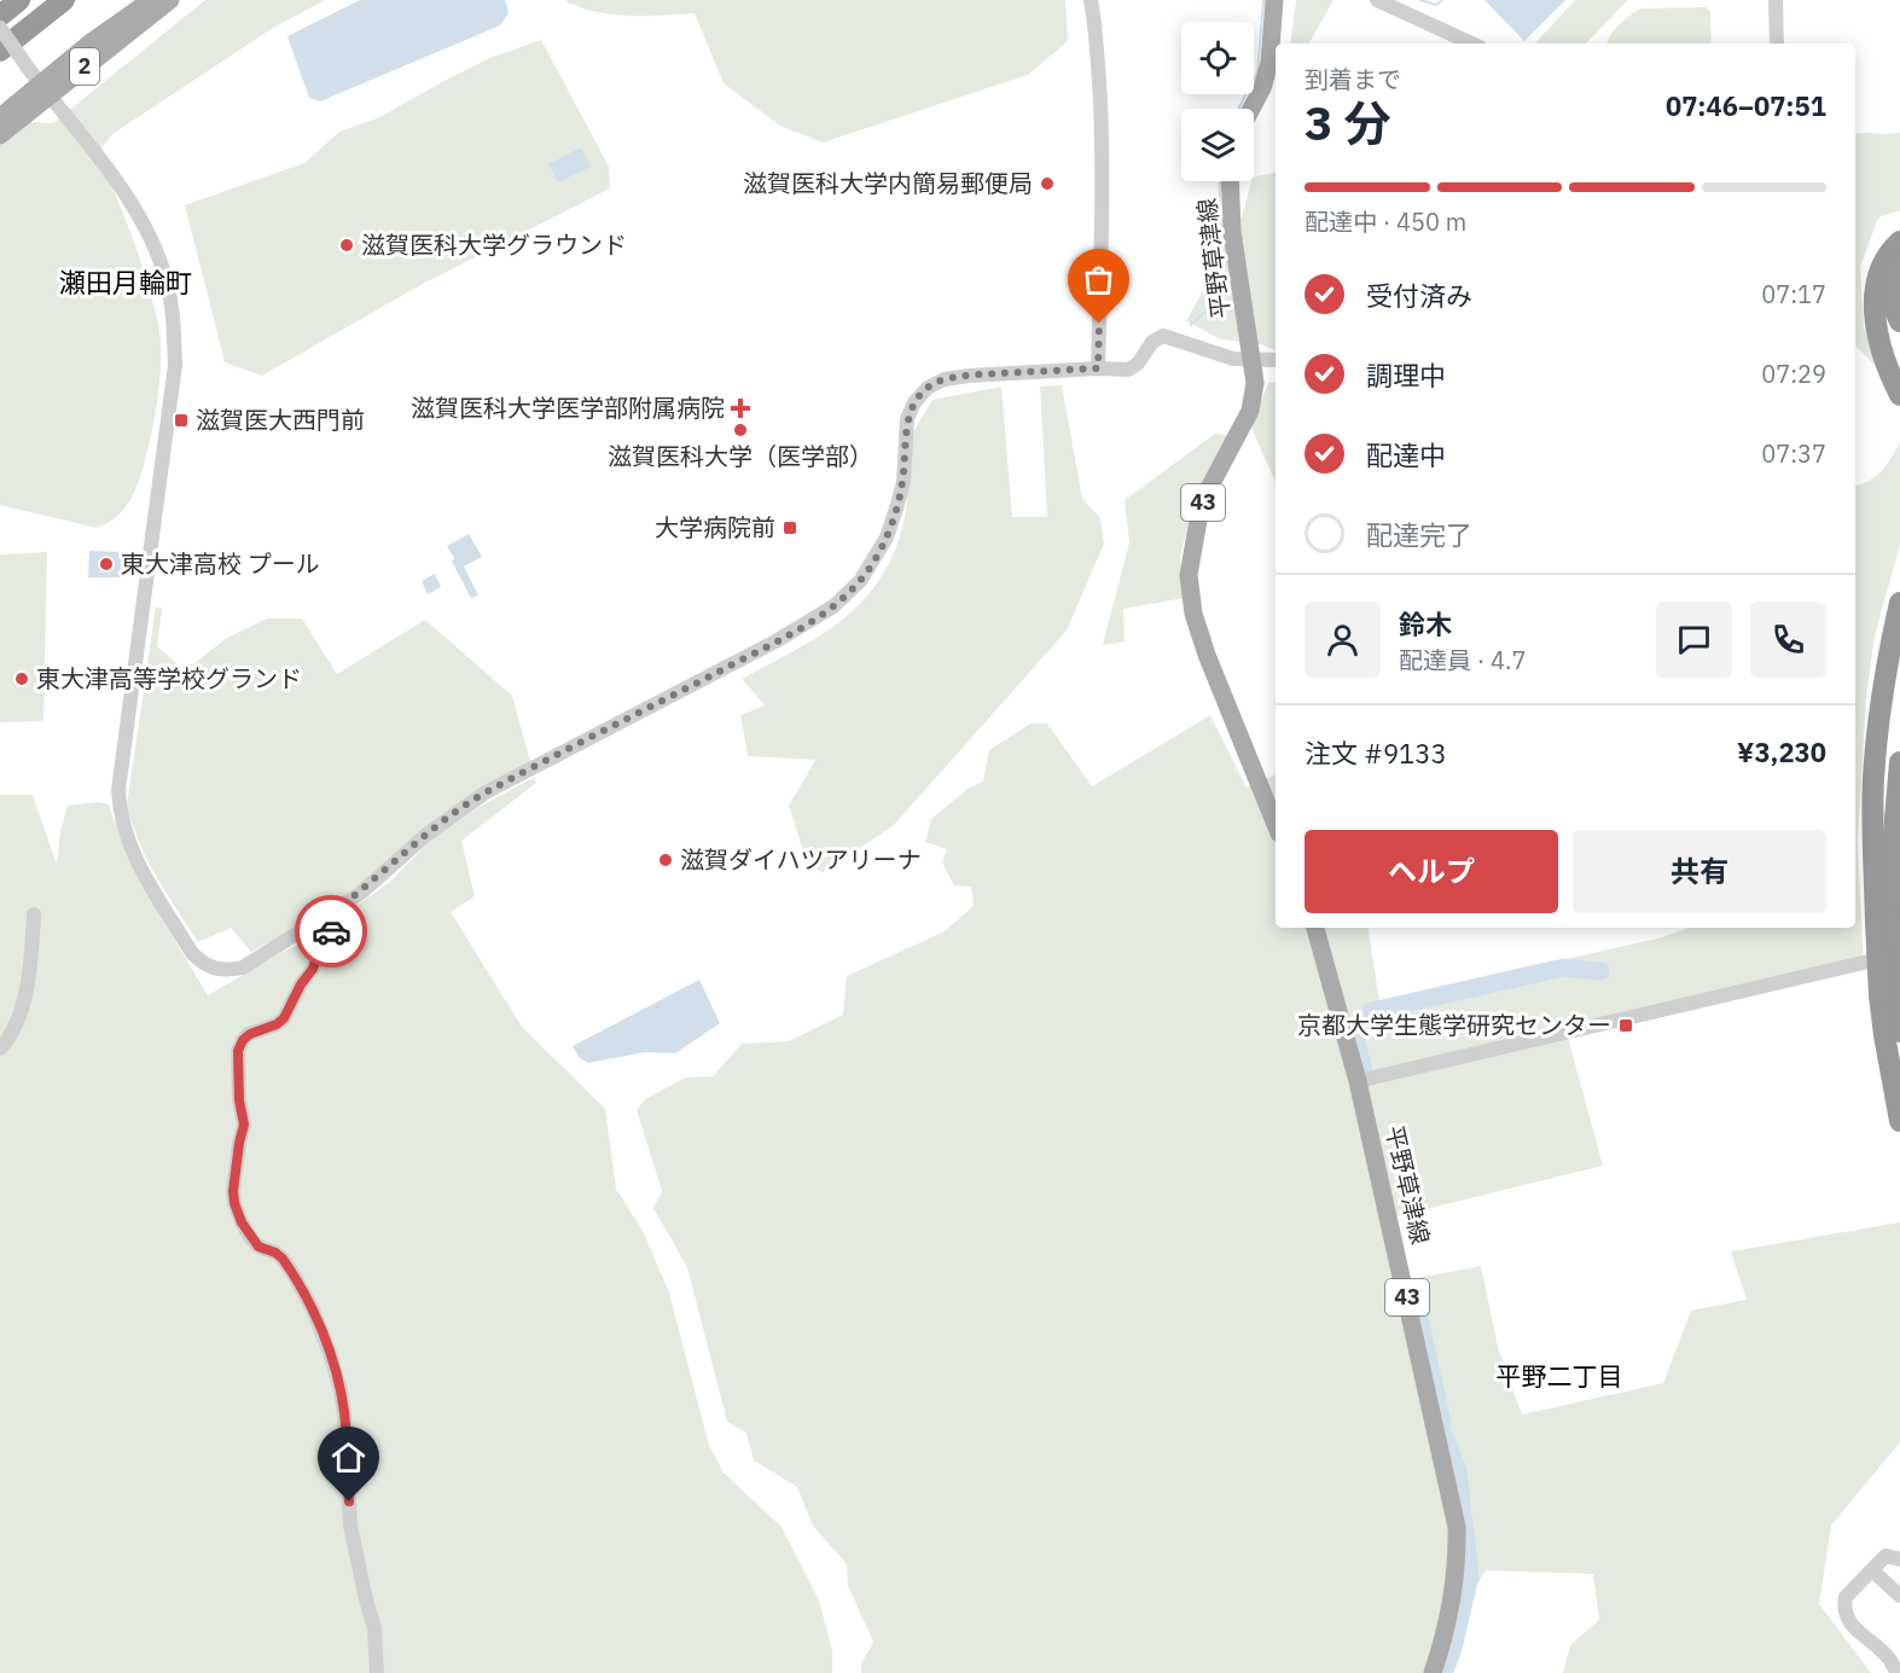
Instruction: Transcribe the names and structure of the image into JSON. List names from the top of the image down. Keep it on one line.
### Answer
{"streets":{"main road":["2","平野草津線","43"]},"districts":["瀬田月輪町","平野二丁目"],"places":{"other":["滋賀医科大学内簡易郵便局","滋賀医科大学グラウンド","滋賀医科大学（医学部）","東大津高校 プール","東大津高等学校グランド","滋賀ダイハツアリーナ"],"health":["滋賀医科大学医学部附属病院"],"transit":["滋賀医大西門前","大学病院前","京都大学生態学研究センター"]},"page":{"heading":["3 分","到着まで","07:46–07:51"],"panel":["鈴木","配達員 · 4.7","注文 #9133","¥3,230"],"bar":"配達中 · 450 m","list":[["受付済み","07:17"],["調理中","07:29"],["配達中","07:37"],"配達完了"],"buttons":["ヘルプ","共有"]}}
